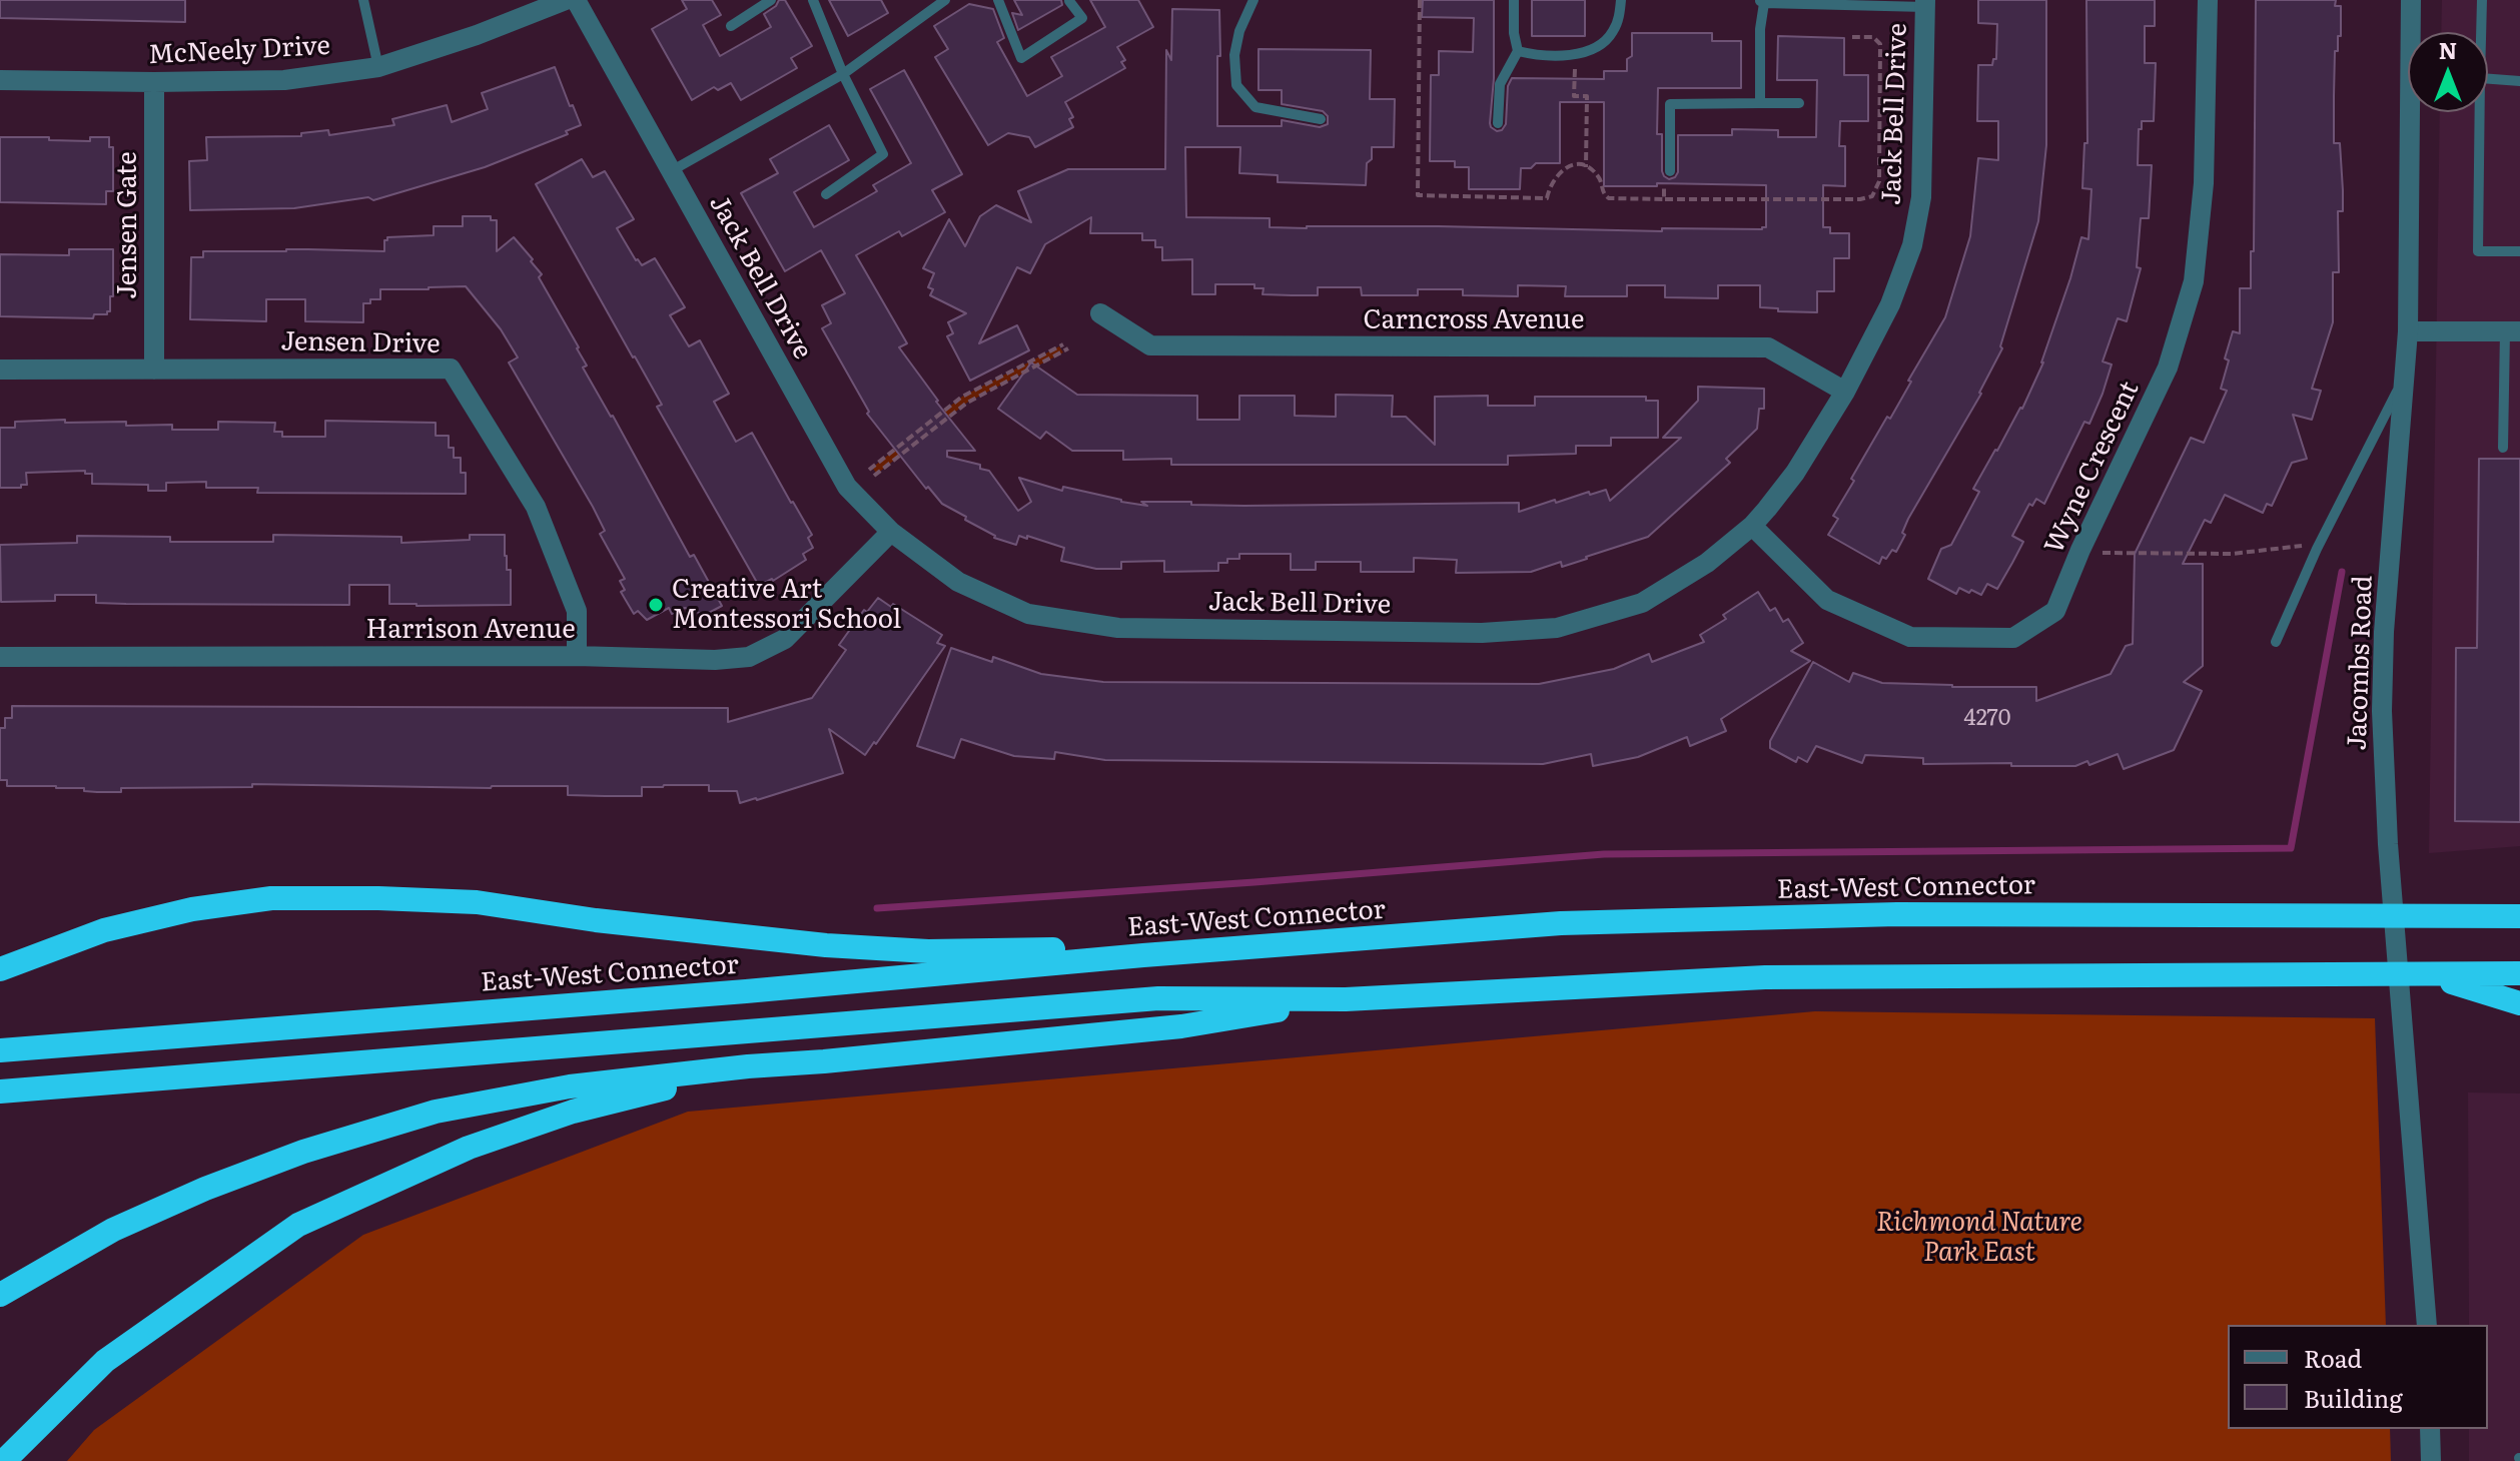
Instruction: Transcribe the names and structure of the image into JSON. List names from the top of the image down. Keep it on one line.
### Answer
{"streets":{"highway":["East-West Connector"],"street":["McNeely Drive","Jack Bell Drive","Jensen Gate","Carncross Avenue","Jensen Drive","Wyne Crescent","Harrison Avenue","Jacombs Road"]},"crossings":[["McNeely Drive","Jensen Gate"],["Jack Bell Drive","Carncross Avenue"],["Jack Bell Drive","Wyne Crescent"],["Jack Bell Drive","Harrison Avenue"],["Jensen Gate","Jensen Drive"],["Jensen Drive","Harrison Avenue"]],"parks":["Richmond Nature Park East"],"places":["Creative Art Montessori School"],"house_numbers":["4270"],"legend":["Road","Building"],"north":"top"}
